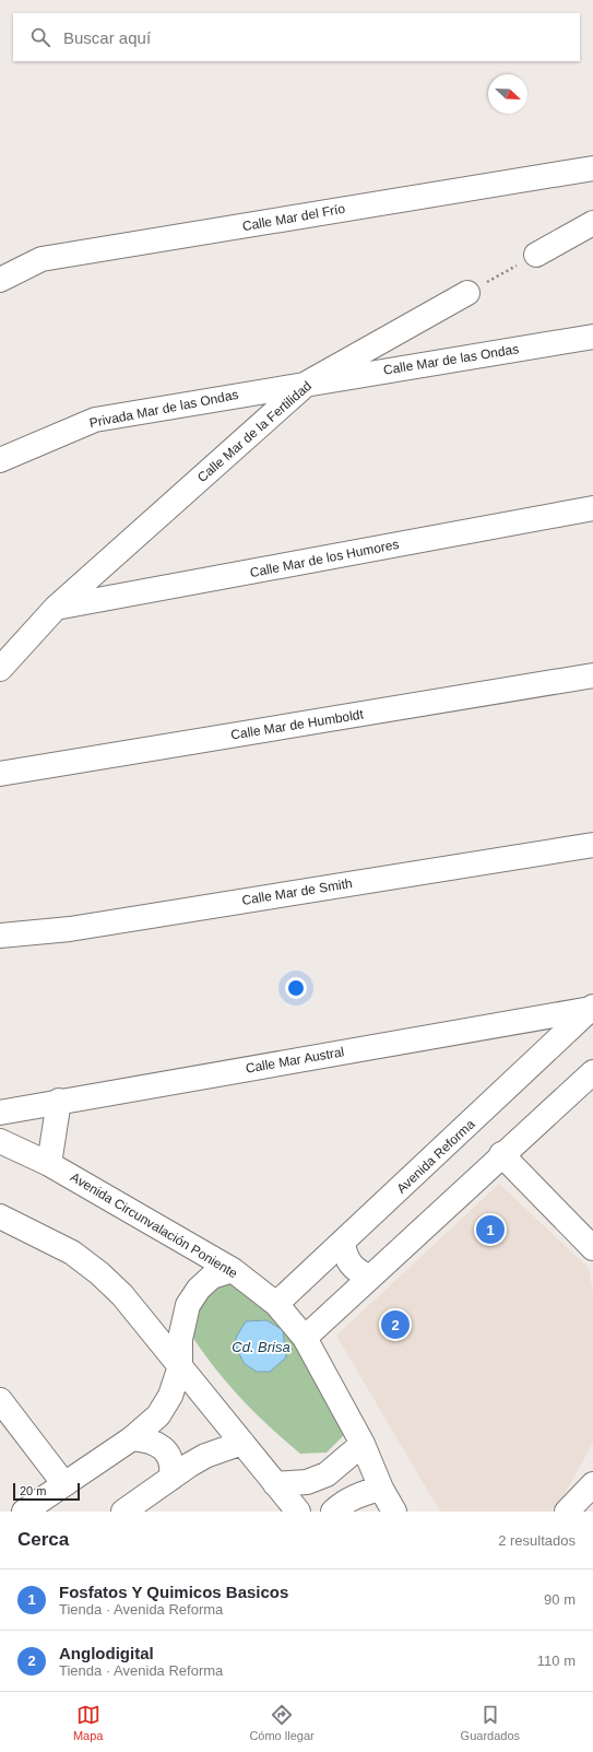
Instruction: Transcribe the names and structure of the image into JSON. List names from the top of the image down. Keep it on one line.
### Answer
{"streets":{"street":["Calle Mar del Frío","Calle Mar de las Ondas","Privada Mar de las Ondas","Calle Mar de la Fertilidad","Calle Mar de los Humores","Calle Mar de Humboldt","Calle Mar de Smith","Calle Mar Austral","Avenida Reforma","Avenida Circunvalación Poniente"]},"crossings":[["Calle Mar de las Ondas","Privada Mar de las Ondas"],["Calle Mar de las Ondas","Calle Mar de la Fertilidad"],["Privada Mar de las Ondas","Calle Mar de la Fertilidad"],["Calle Mar de la Fertilidad","Calle Mar de los Humores"],["Calle Mar Austral","Avenida Reforma"],["Avenida Reforma","Avenida Circunvalación Poniente"]],"water":["Cd. Brisa"],"scale_bar":"20 m","north":"bottom right","page":{"search":"Buscar aquí","pins":["1","2"],"scale":"20 m","heading":["Cerca","2 resultados"],"list":[{"mark":"1","name":"Fosfatos Y Quimicos Basicos","note":"Tienda · Avenida Reforma","value":"90 m"},{"mark":"2","name":"Anglodigital","note":"Tienda · Avenida Reforma","value":"110 m"}],"nav":["Mapa","Cómo llegar","Guardados"]}}
